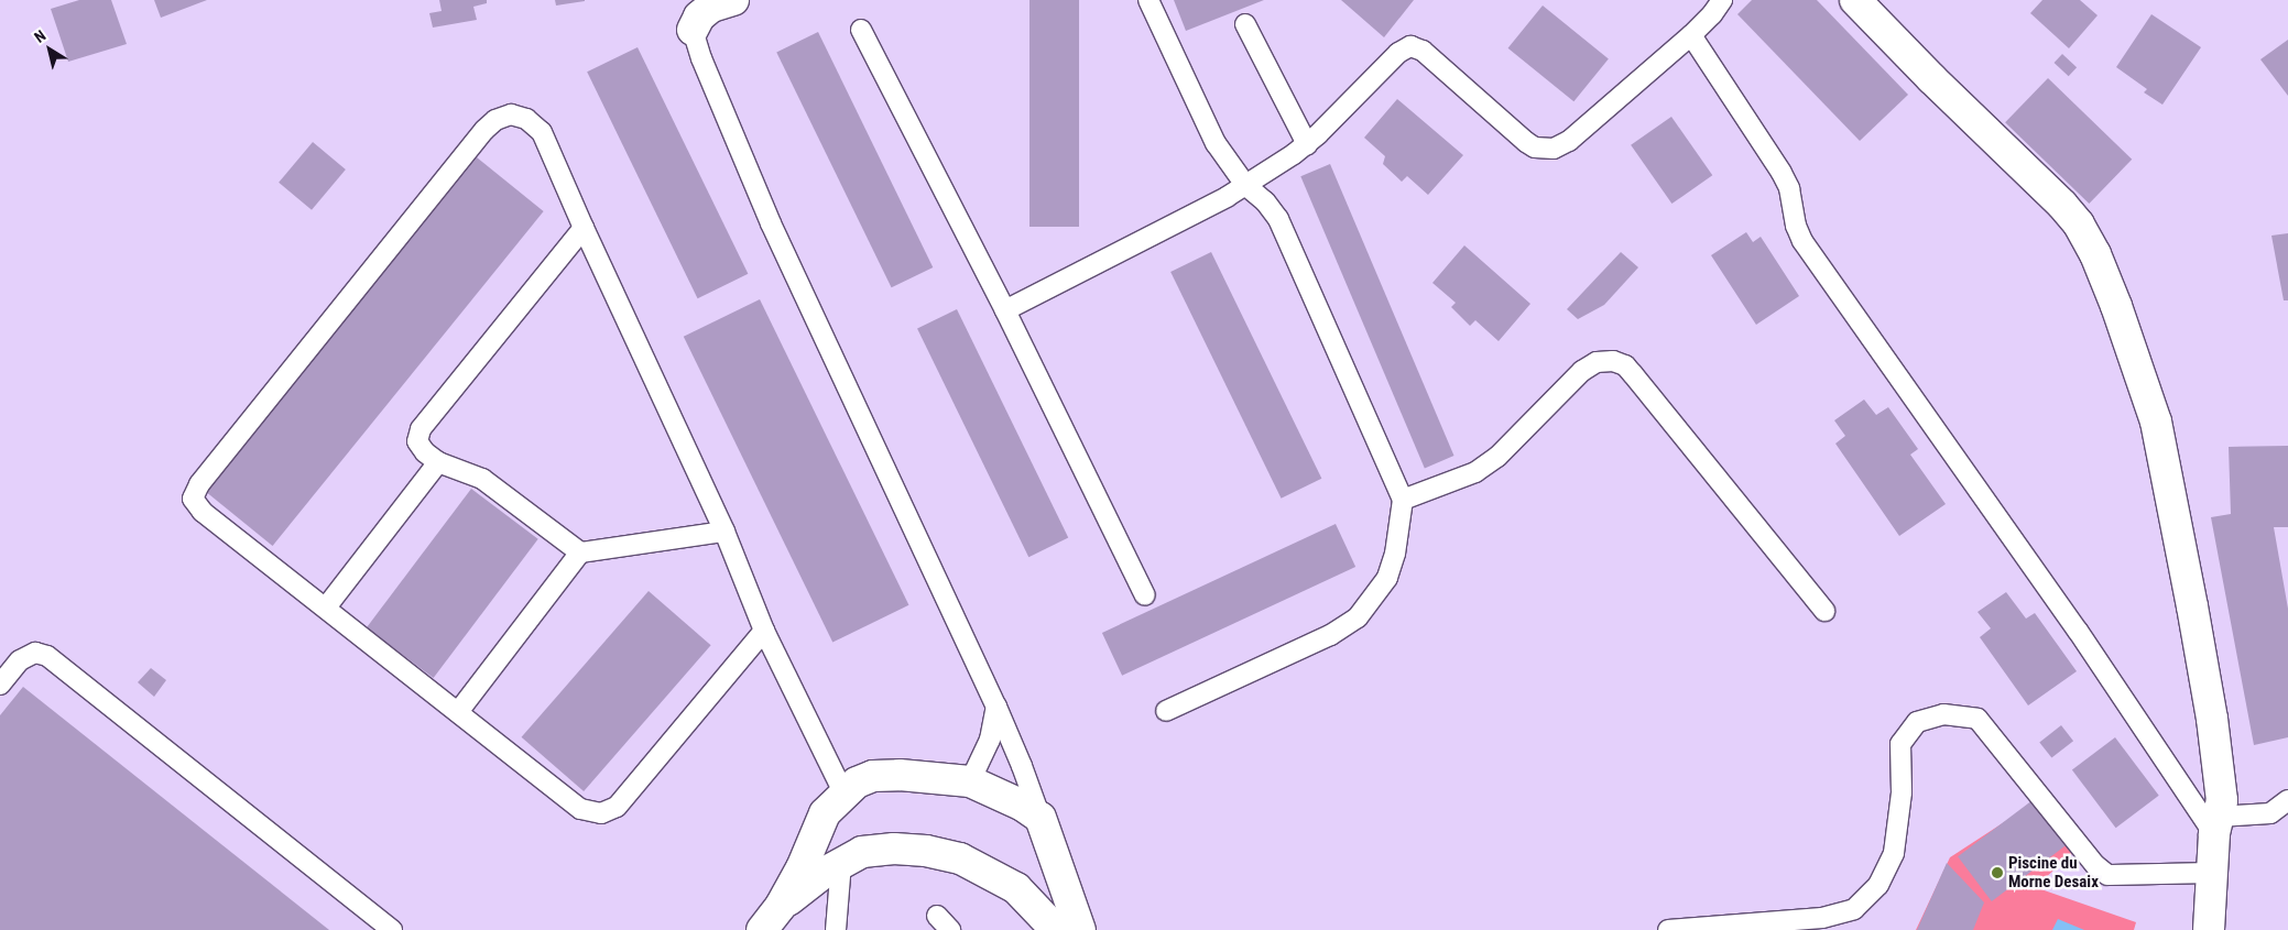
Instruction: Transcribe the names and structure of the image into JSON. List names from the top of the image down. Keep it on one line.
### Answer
{"places":["Piscine du Morne Desaix"],"north":"top left"}
